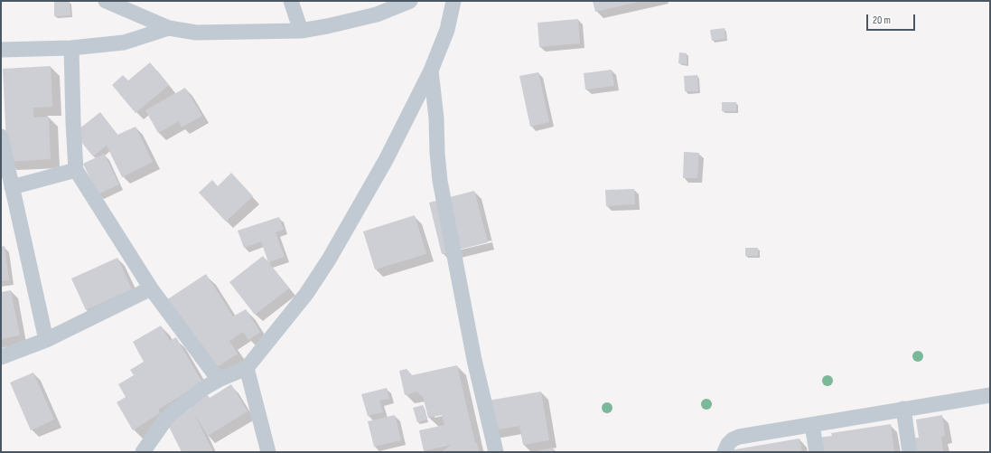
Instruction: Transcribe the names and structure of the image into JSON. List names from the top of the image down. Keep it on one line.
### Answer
{"scale_bar":"20 m"}
